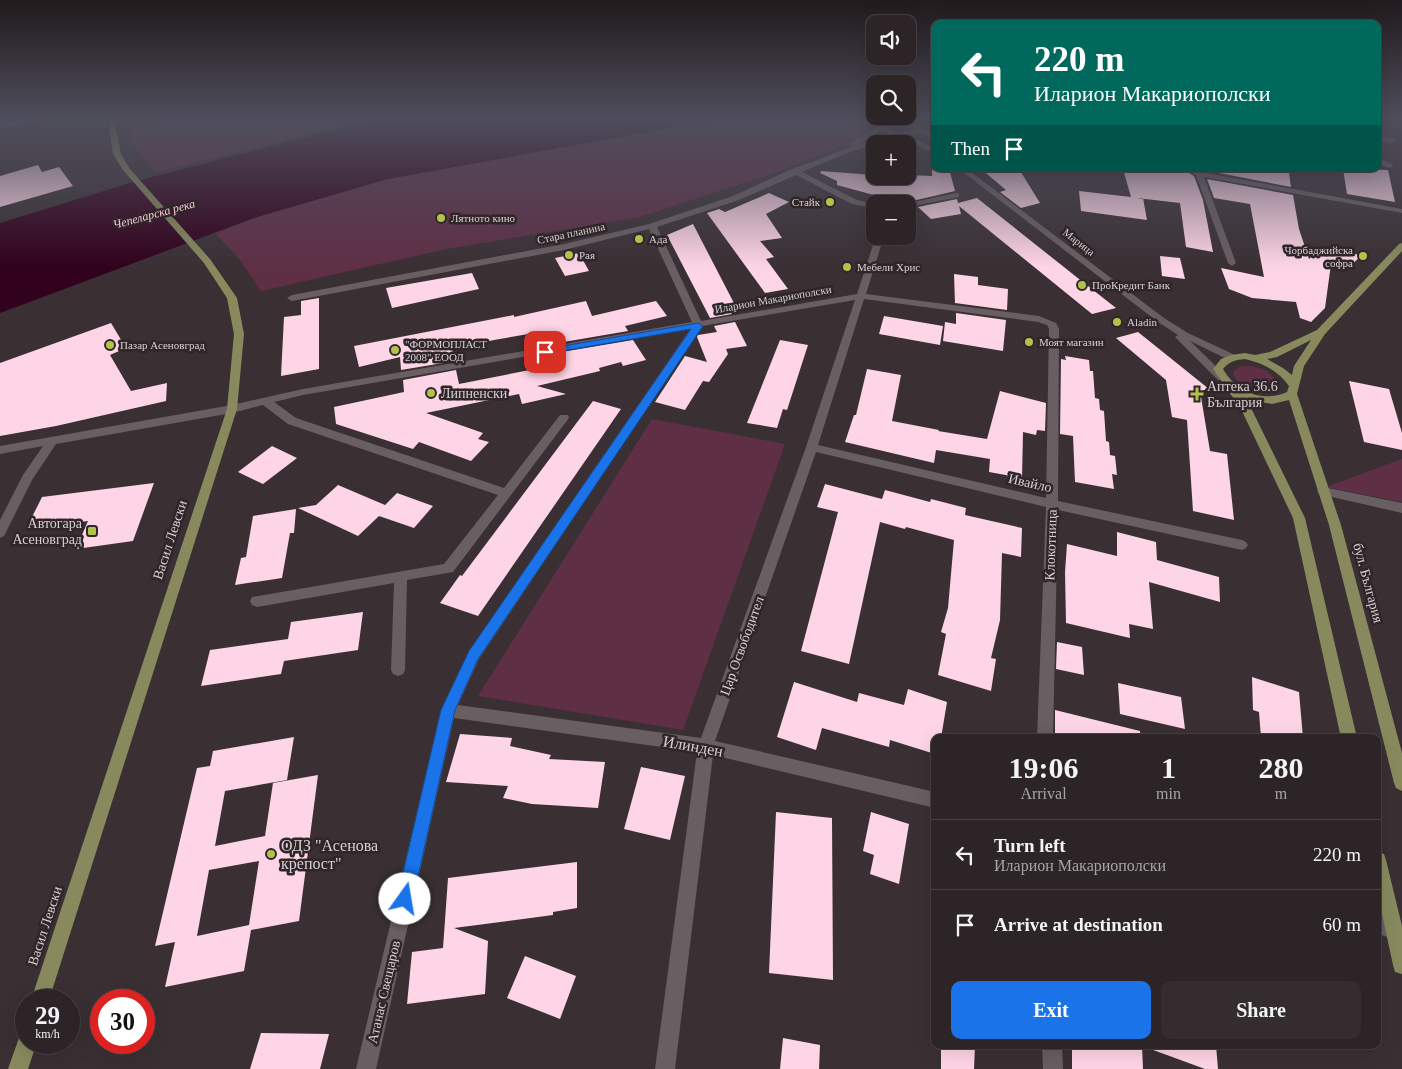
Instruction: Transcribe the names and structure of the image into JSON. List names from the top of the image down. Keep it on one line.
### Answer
{"streets":{"main road":["Васил Левски","бул. България"],"street":["Стара планина","Марица","Иларион Макариополски","Ивайло","Клокотница","Цар Освободител","Илинден","Атанас Свещаров"]},"crossings":[["Иларион Макариополски","Васил Левски"],["Иларион Макариополски","Клокотница"],["Иларион Макариополски","Цар Освободител"],["Иларион Макариополски","Атанас Свещаров"],["Ивайло","Клокотница"],["Ивайло","Цар Освободител"],["Цар Освободител","Илинден"],["Илинден","Атанас Свещаров"]],"water":["Чепеларска река"],"places":{"other":["Стайк","Лятното кино","Ада","Рая","Чорбаджийска софра","Мебели Хрис","ПроКредит Банк","Aladin","Моят магазин","Пазар Асеновград","\"ФОРМОПЛАСТ 2008\" ЕООД","Липненски","ОДЗ \"Асенова крепост\""],"health":["Аптека 36.6 България"],"transit":["Автогара Асеновград"]},"page":{"map_buttons":["+","−"],"turn":["220 m","Иларион Макариополски"],"then":"Then","eta":["19:06","Arrival","1","min","280","m"],"list":[{"name":"Turn left","note":"Иларион Макариополски","value":"220 m"},{"name":"Arrive at destination","value":"60 m"}],"buttons":["Exit","Share"],"speed":"29 km/h","limit":"30"}}
